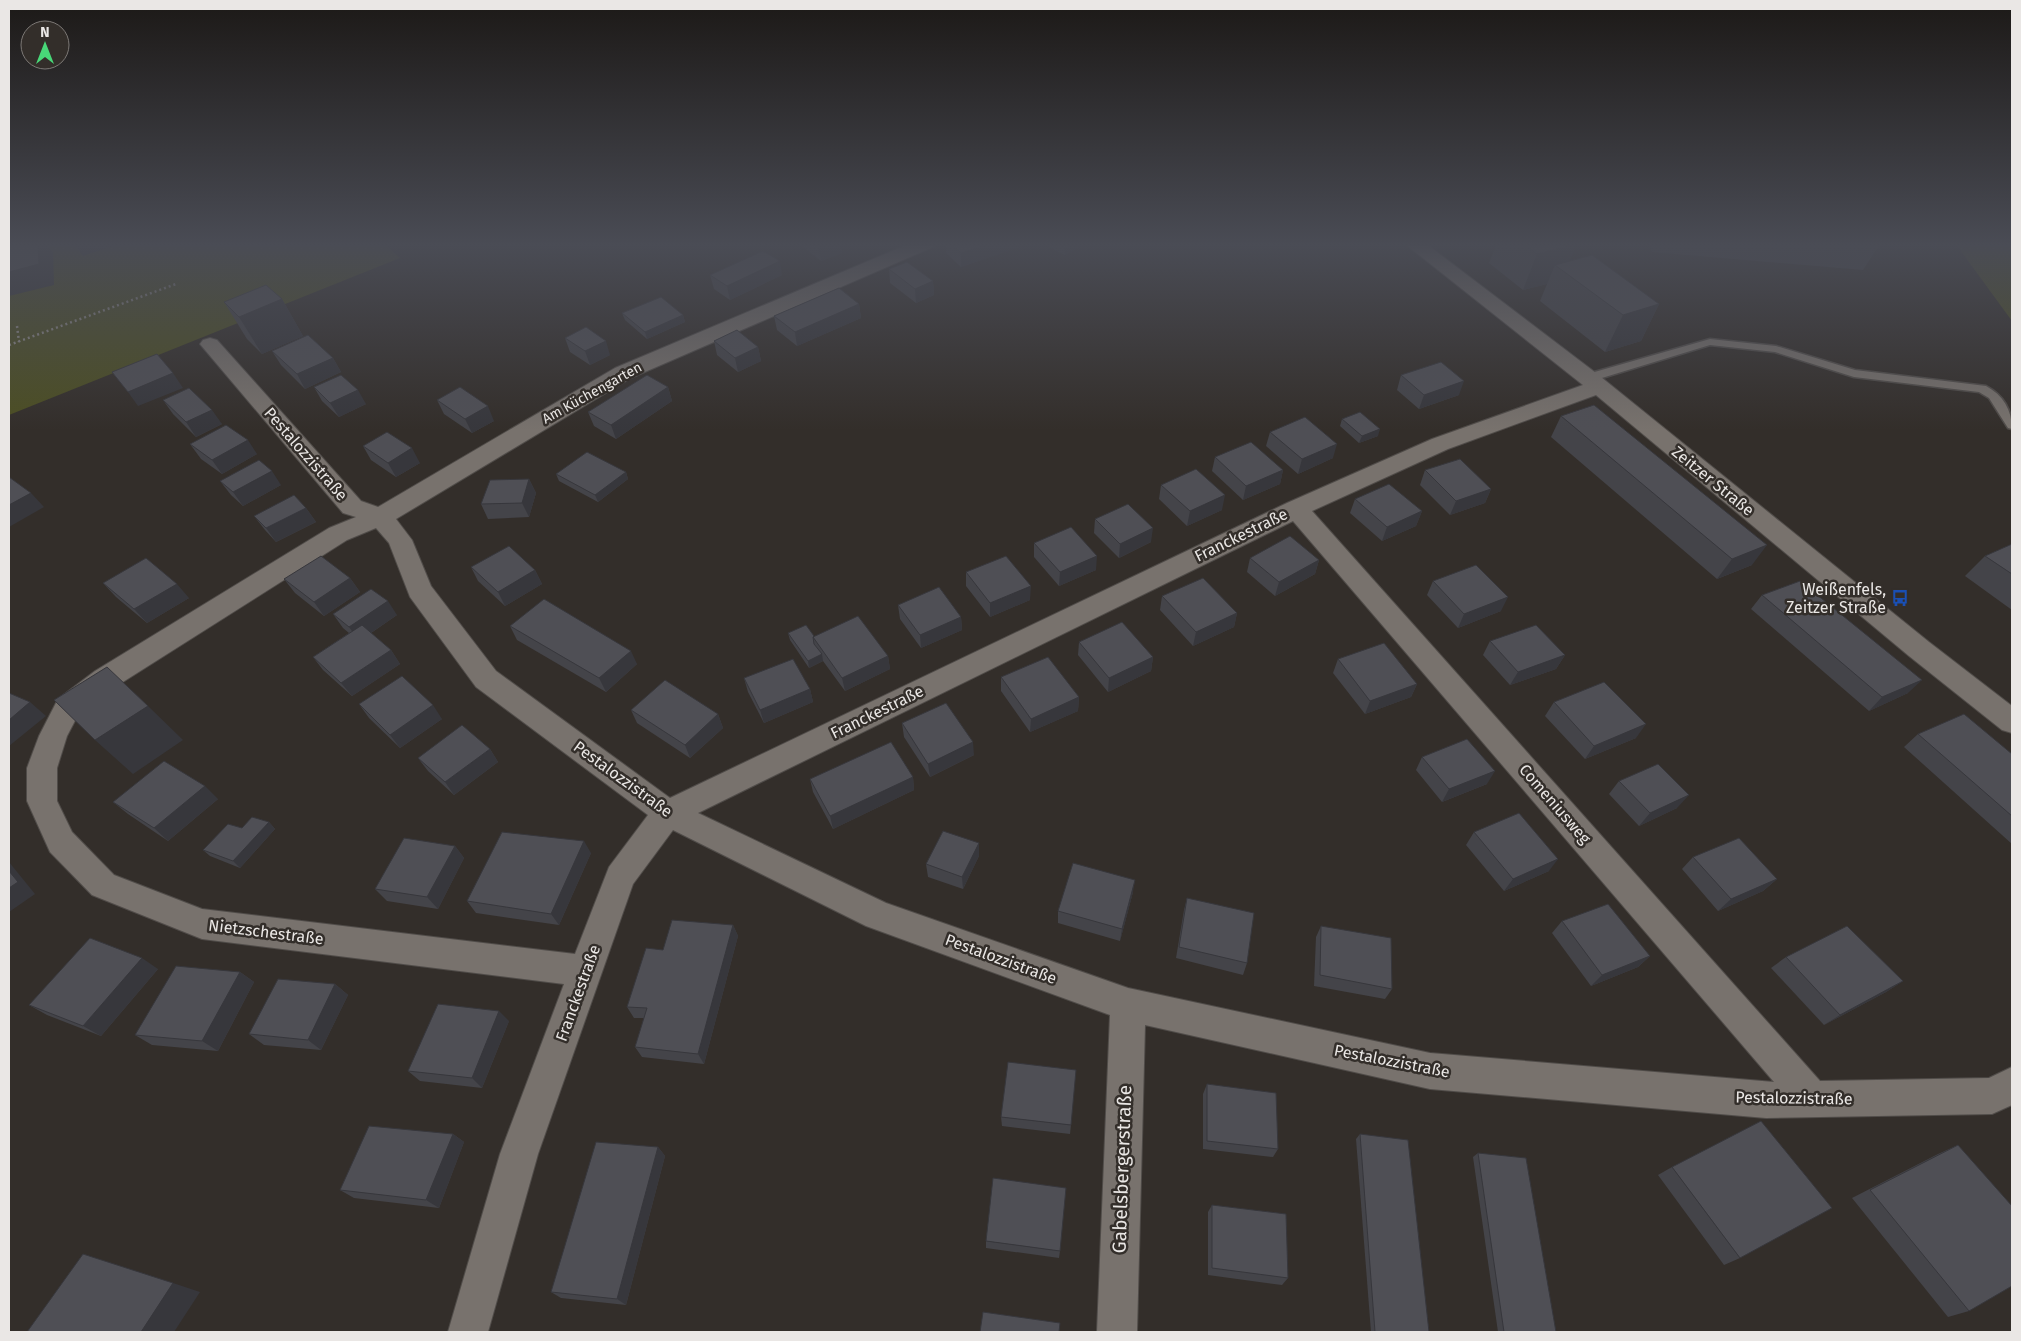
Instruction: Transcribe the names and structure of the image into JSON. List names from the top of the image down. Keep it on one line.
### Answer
{"streets":{"street":["Am Küchengarten","Pestalozzistraße","Zeitzer Straße","Franckestraße","Comeniusweg","Nietzschestraße","Gabelsbergerstraße"]},"crossings":[["Am Küchengarten","Pestalozzistraße"],["Am Küchengarten","Nietzschestraße"],["Pestalozzistraße","Franckestraße"],["Pestalozzistraße","Comeniusweg"],["Pestalozzistraße","Nietzschestraße"],["Pestalozzistraße","Gabelsbergerstraße"],["Zeitzer Straße","Franckestraße"],["Franckestraße","Comeniusweg"],["Franckestraße","Nietzschestraße"]],"places":{"bus stop":["Weißenfels, Zeitzer Straße"]},"north":"top"}
